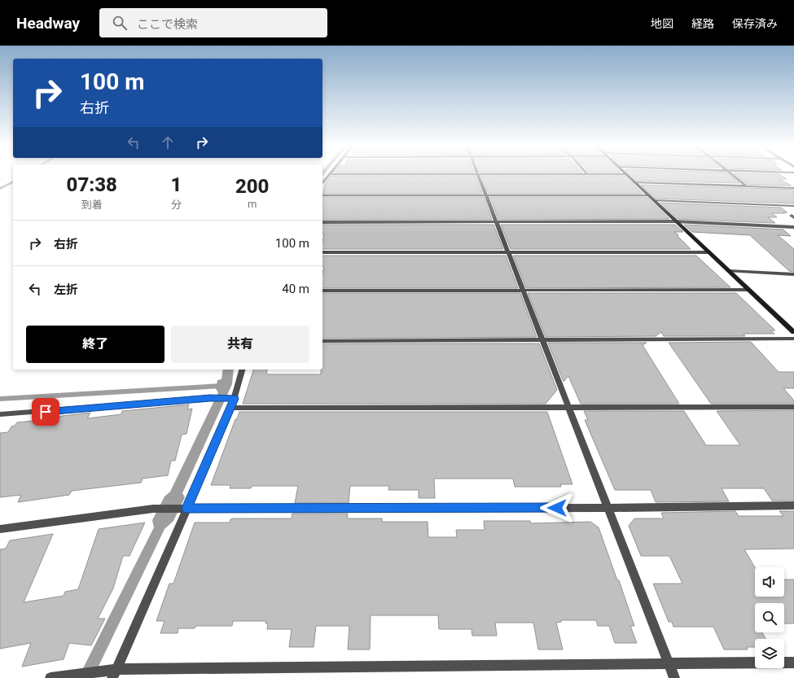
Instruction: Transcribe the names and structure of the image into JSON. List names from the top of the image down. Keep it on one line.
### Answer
{"page":{"header":"Headway","search":"ここで検索","nav":["地図","経路","保存済み"],"turn":["100 m","右折"],"eta":["07:38","到着","1","分","200","m"],"list":[{"name":"右折","value":"100 m"},{"name":"左折","value":"40 m"}],"buttons":["終了","共有"]}}
